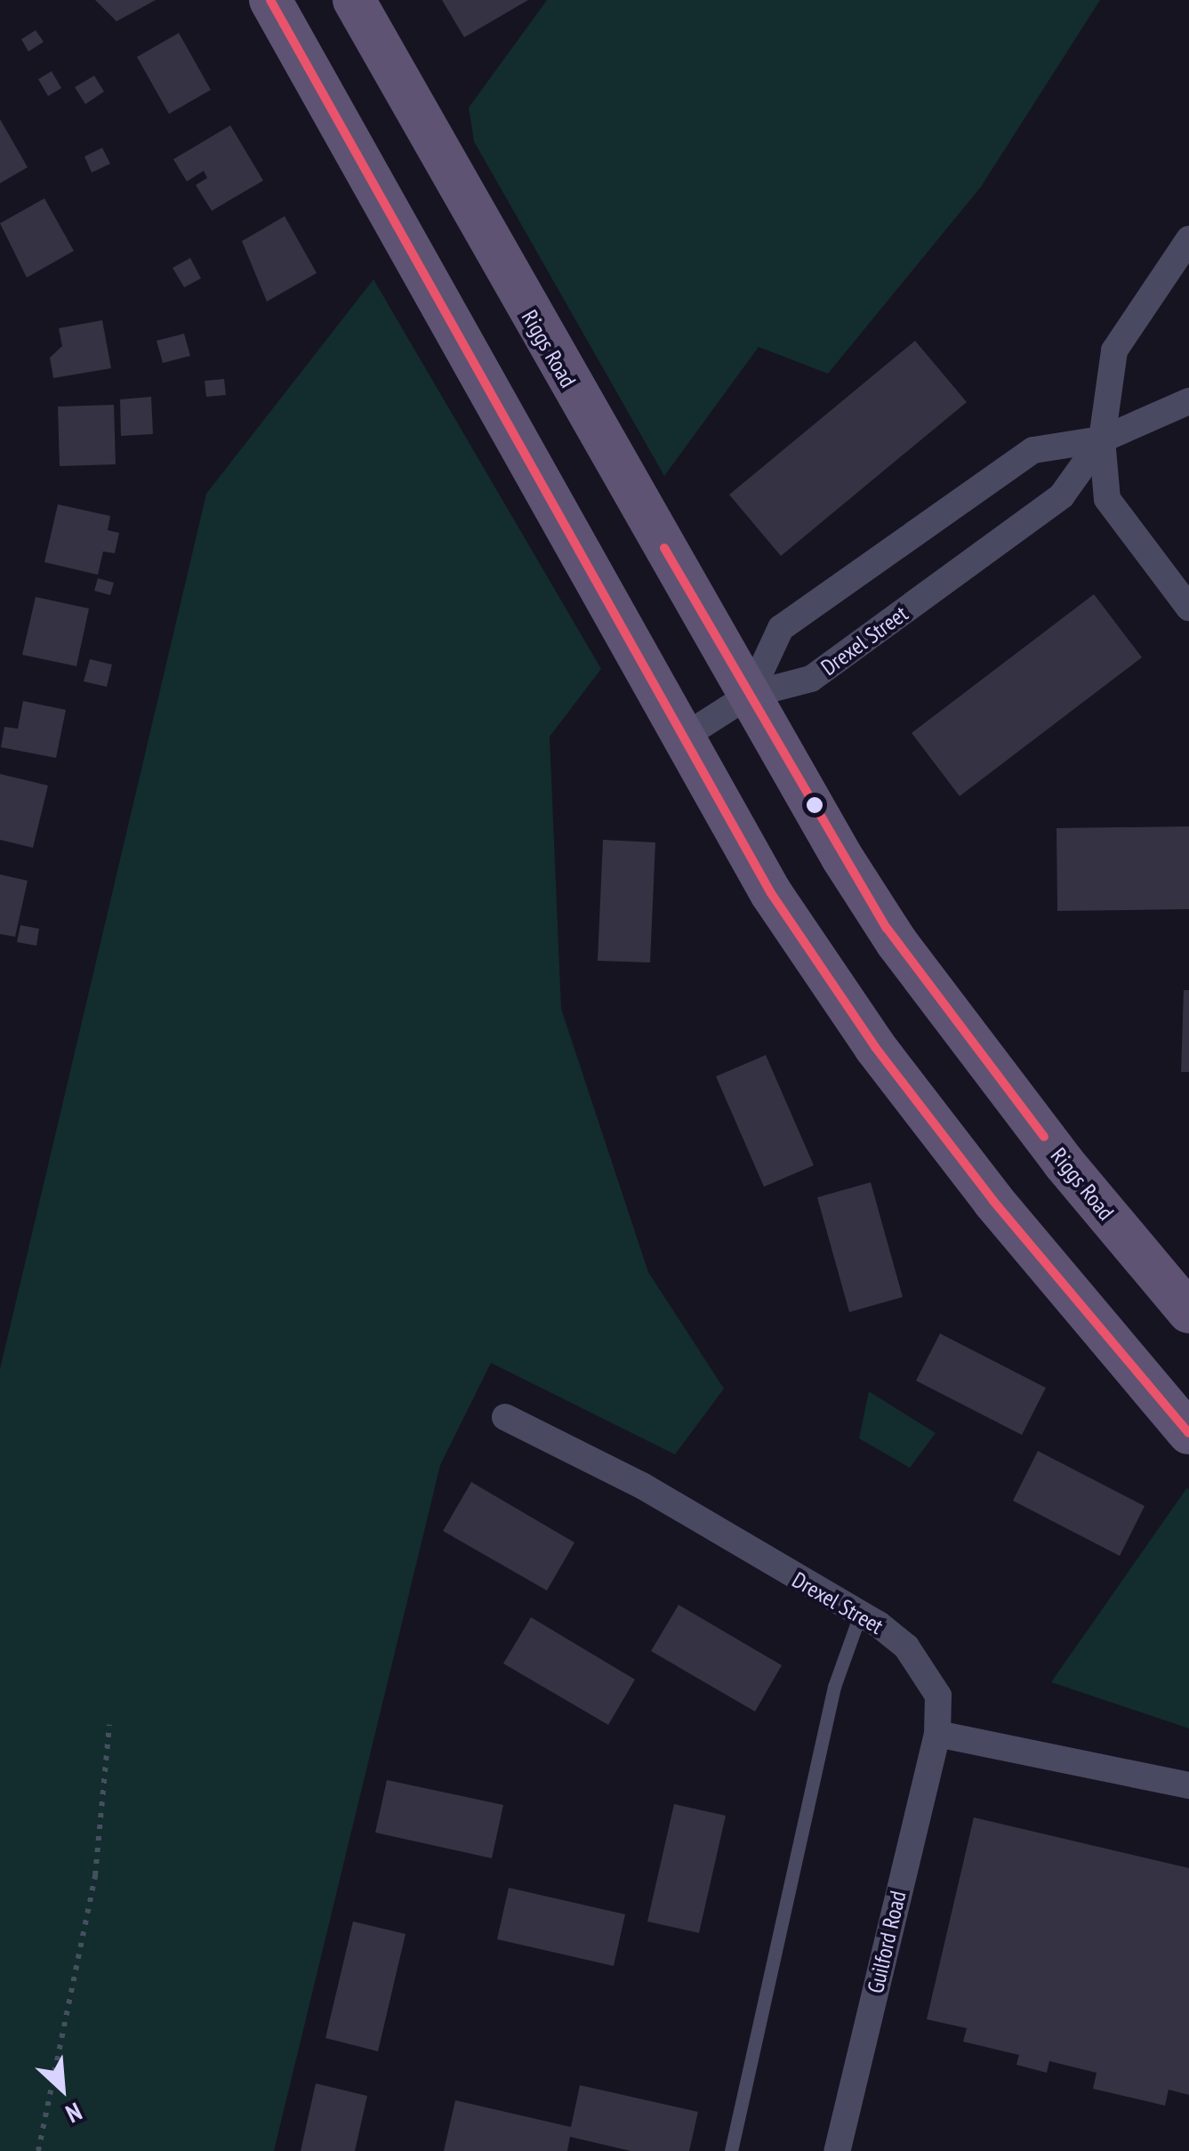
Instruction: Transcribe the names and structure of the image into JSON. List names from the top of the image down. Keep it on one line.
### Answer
{"streets":{"main road":["Riggs Road"],"street":["Drexel Street","Guilford Road"]},"crossings":[["Riggs Road","Drexel Street"],["Drexel Street","Guilford Road"]],"north":"bottom right"}
